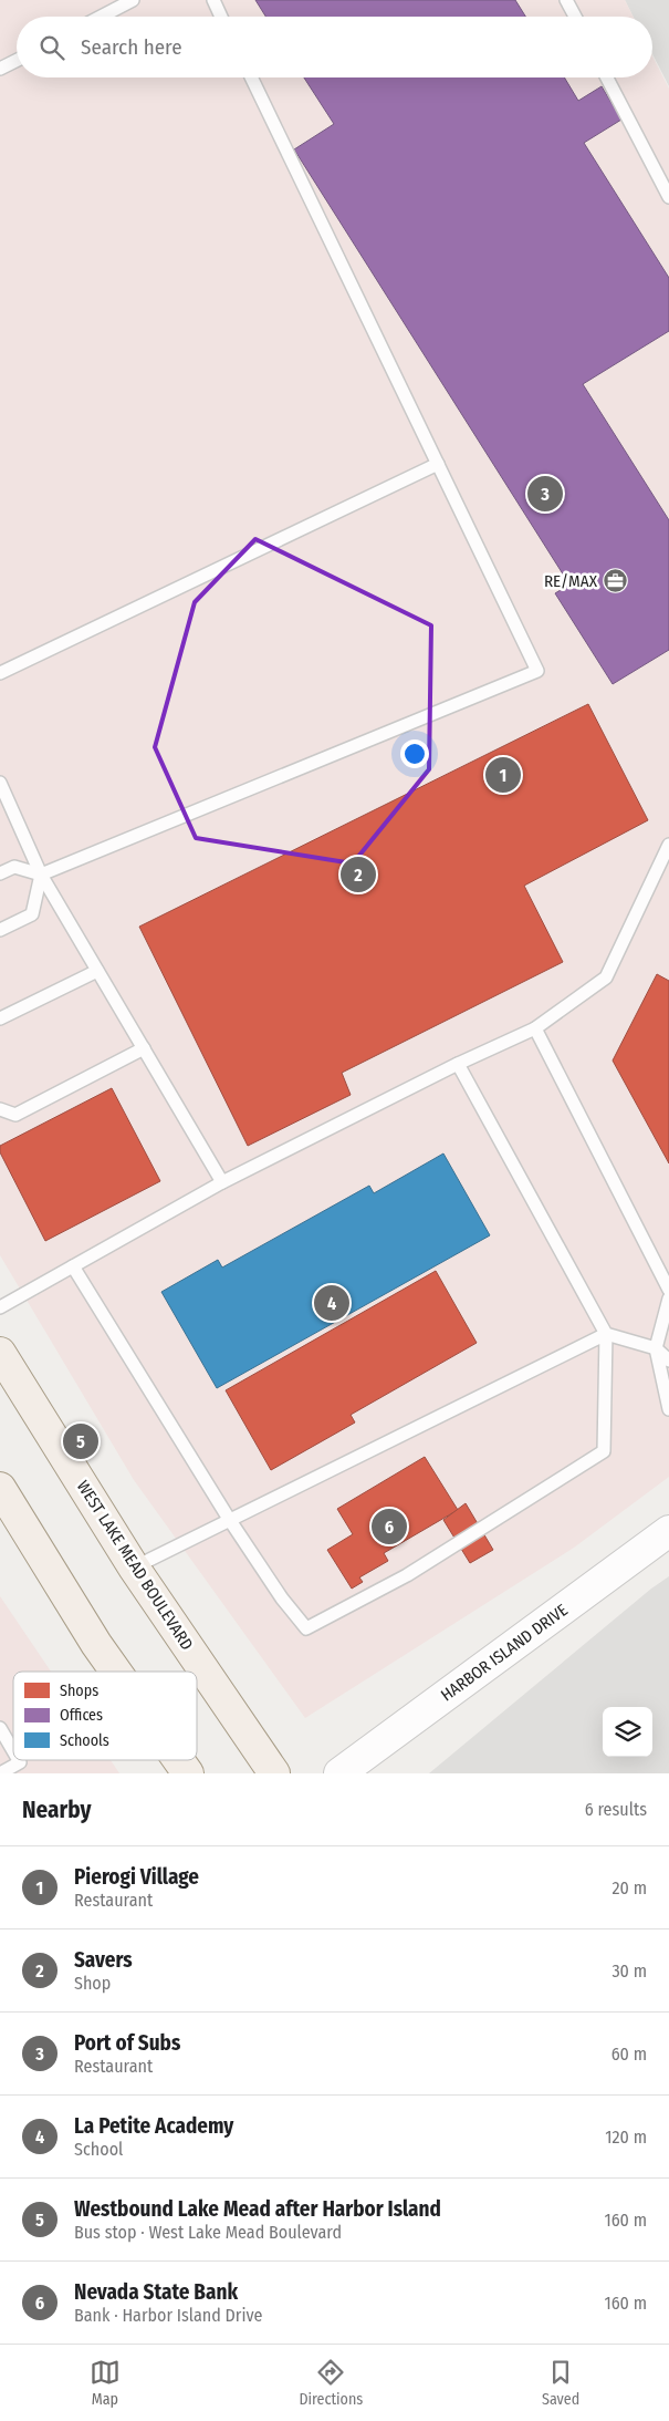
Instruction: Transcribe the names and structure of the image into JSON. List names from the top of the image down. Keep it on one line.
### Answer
{"streets":{"main road":["WEST LAKE MEAD BOULEVARD"],"street":["HARBOR ISLAND DRIVE"]},"places":{"office":["RE/MAX"]},"legend":["Shops","Offices","Schools"],"page":{"search":"Search here","pins":["3","1","2","4","5","6"],"heading":["Nearby","6 results"],"list":[{"mark":"1","name":"Pierogi Village","note":"Restaurant","value":"20 m"},{"mark":"2","name":"Savers","note":"Shop","value":"30 m"},{"mark":"3","name":"Port of Subs","note":"Restaurant","value":"60 m"},{"mark":"4","name":"La Petite Academy","note":"School","value":"120 m"},{"mark":"5","name":"Westbound Lake Mead after Harbor Island","note":"Bus stop · West Lake Mead Boulevard","value":"160 m"},{"mark":"6","name":"Nevada State Bank","note":"Bank · Harbor Island Drive","value":"160 m"}],"nav":["Map","Directions","Saved"]}}
